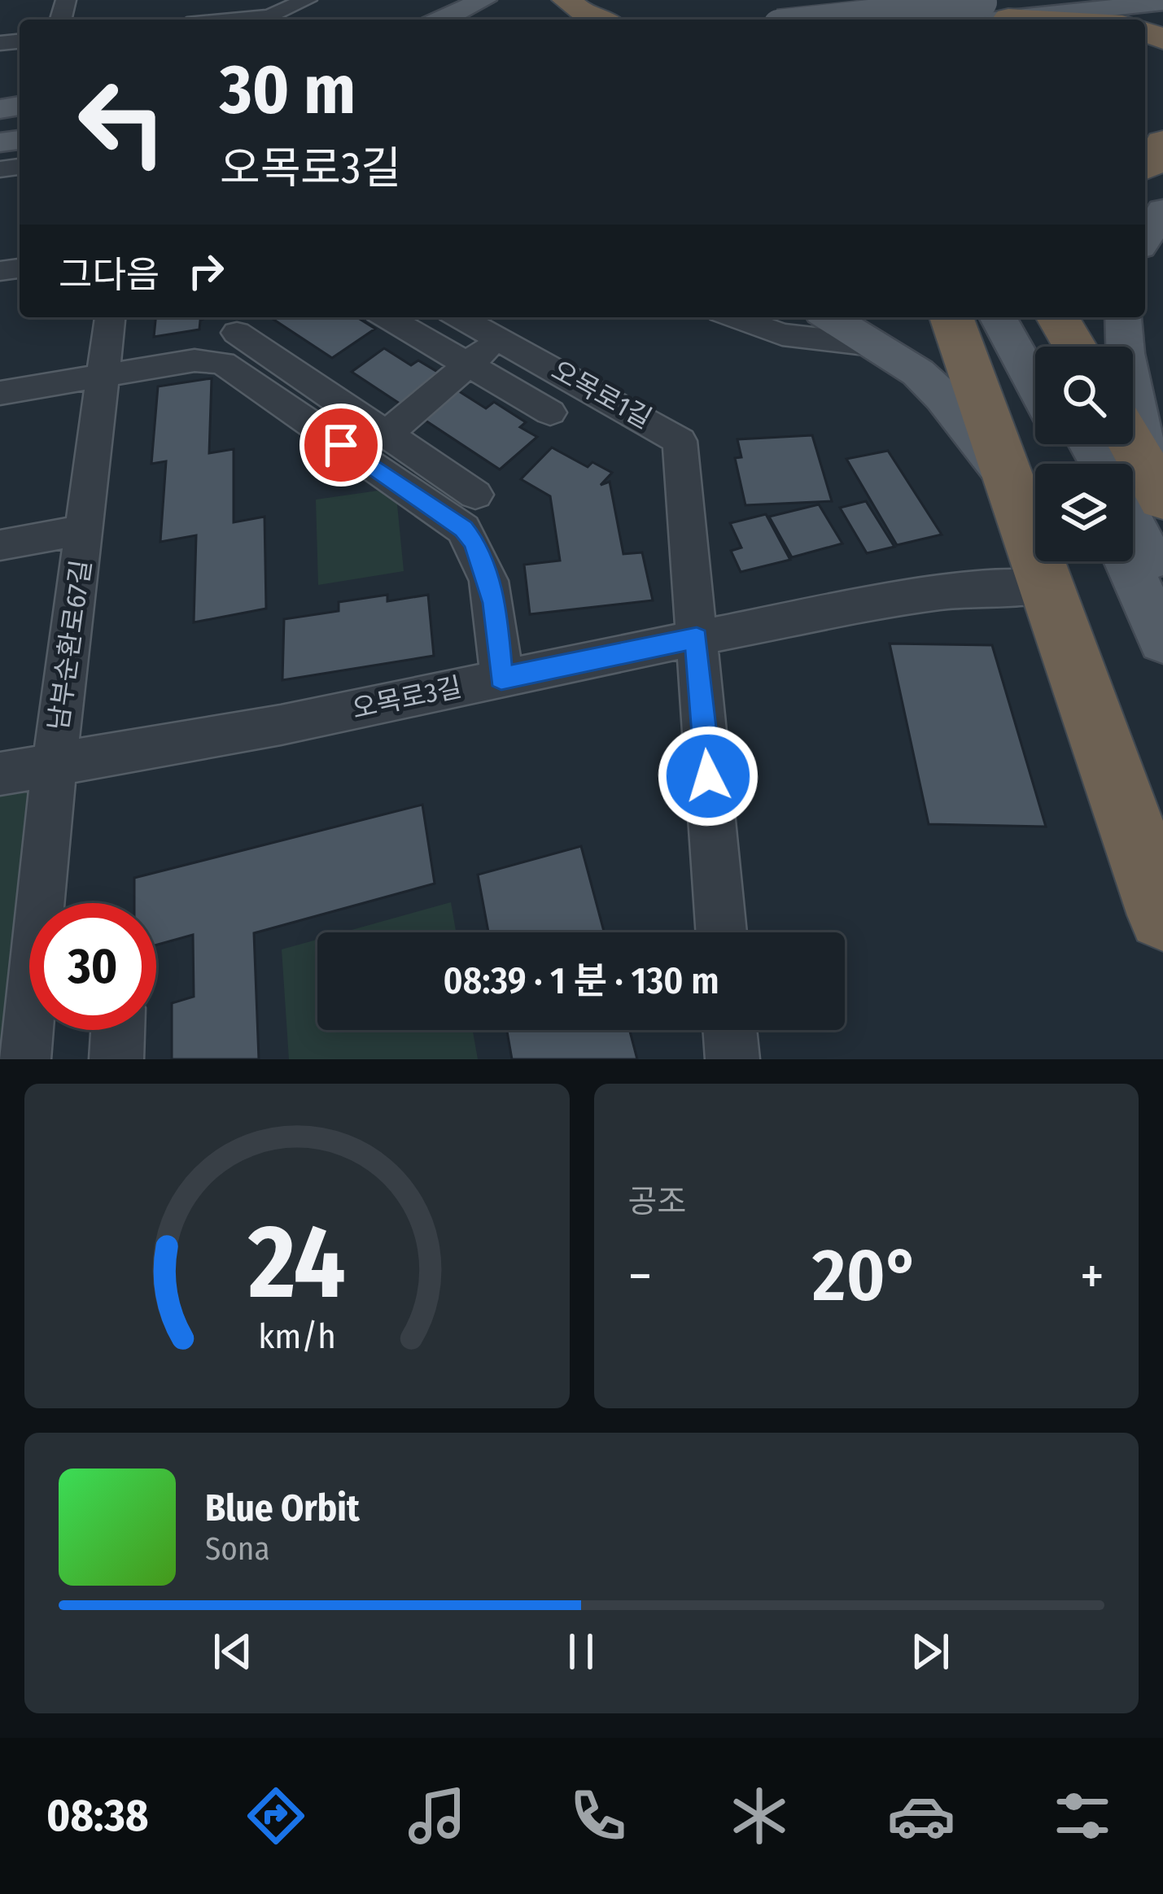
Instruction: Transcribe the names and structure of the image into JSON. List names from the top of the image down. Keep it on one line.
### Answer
{"streets":{"street":["오목로1길","남부순환로67길","오목로3길"]},"crossings":[["오목로1길","오목로3길"],["남부순환로67길","오목로3길"]],"page":{"turn":["30 m","오목로3길"],"then":"그다음","limit":"30","trip":"08:39 · 1 분 · 130 m","tile":"공조","heat":["−","20°","+"],"song":["Blue Orbit","Sona"],"tabs":"08:38","gauge":["24","km/h"]}}
